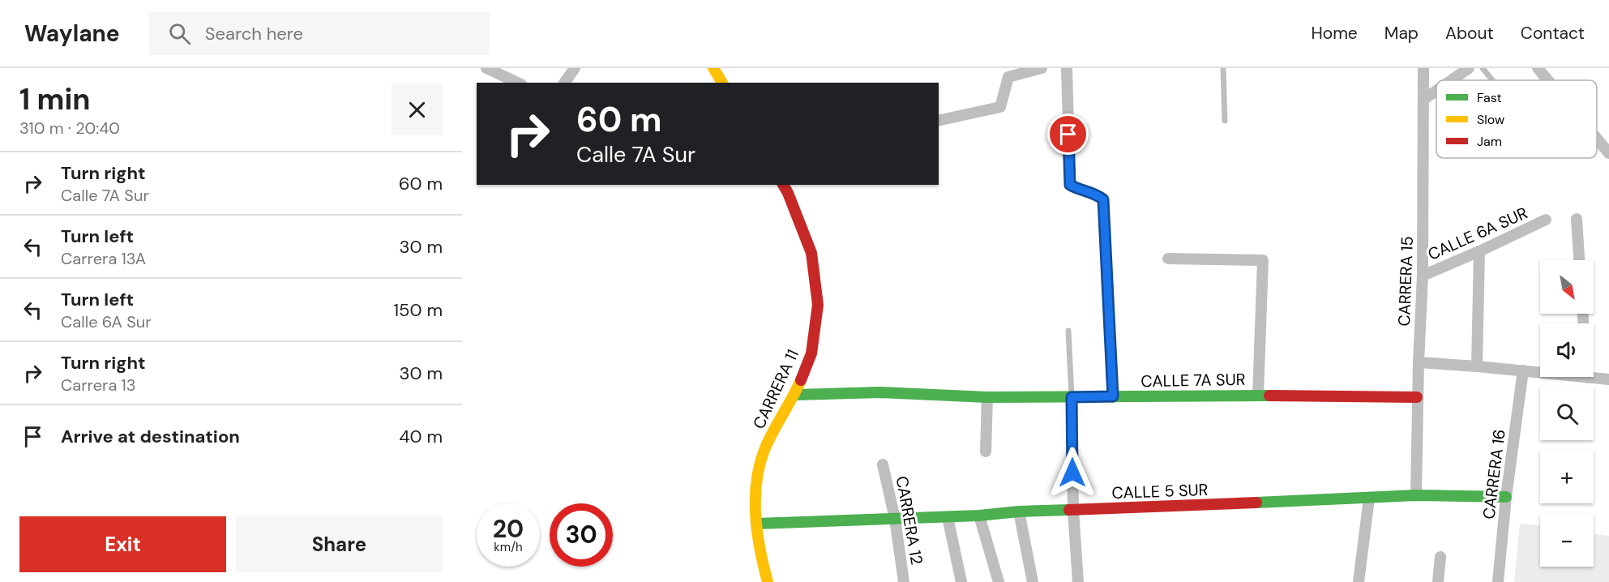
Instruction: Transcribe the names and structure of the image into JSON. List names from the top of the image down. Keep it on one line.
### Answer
{"streets":{"street":["CALLE 6A SUR","CARRERA 15","CALLE 7A SUR","CARRERA 11","CARRERA 16","CALLE 5 SUR","CARRERA 12"]},"crossings":[["CALLE 6A SUR","CARRERA 15"],["CARRERA 15","CALLE 7A SUR"],["CARRERA 15","CALLE 5 SUR"],["CALLE 7A SUR","CARRERA 11"],["CARRERA 11","CALLE 5 SUR"],["CARRERA 16","CALLE 5 SUR"],["CALLE 5 SUR","CARRERA 12"]],"legend":["Fast","Slow","Jam"],"north":"bottom right","page":{"header":"Waylane","search":"Search here","nav":["Home","Map","About","Contact"],"heading":["1 min","310 m · 20:40"],"turn":["60 m","Calle 7A Sur"],"list":[{"name":"Turn right","note":"Calle 7A Sur","value":"60 m"},{"name":"Turn left","note":"Carrera 13A","value":"30 m"},{"name":"Turn left","note":"Calle 6A Sur","value":"150 m"},{"name":"Turn right","note":"Carrera 13","value":"30 m"},{"name":"Arrive at destination","value":"40 m"}],"map_buttons":["+","−"],"speed":"20 km/h","limit":"30","buttons":["Exit","Share"]}}
